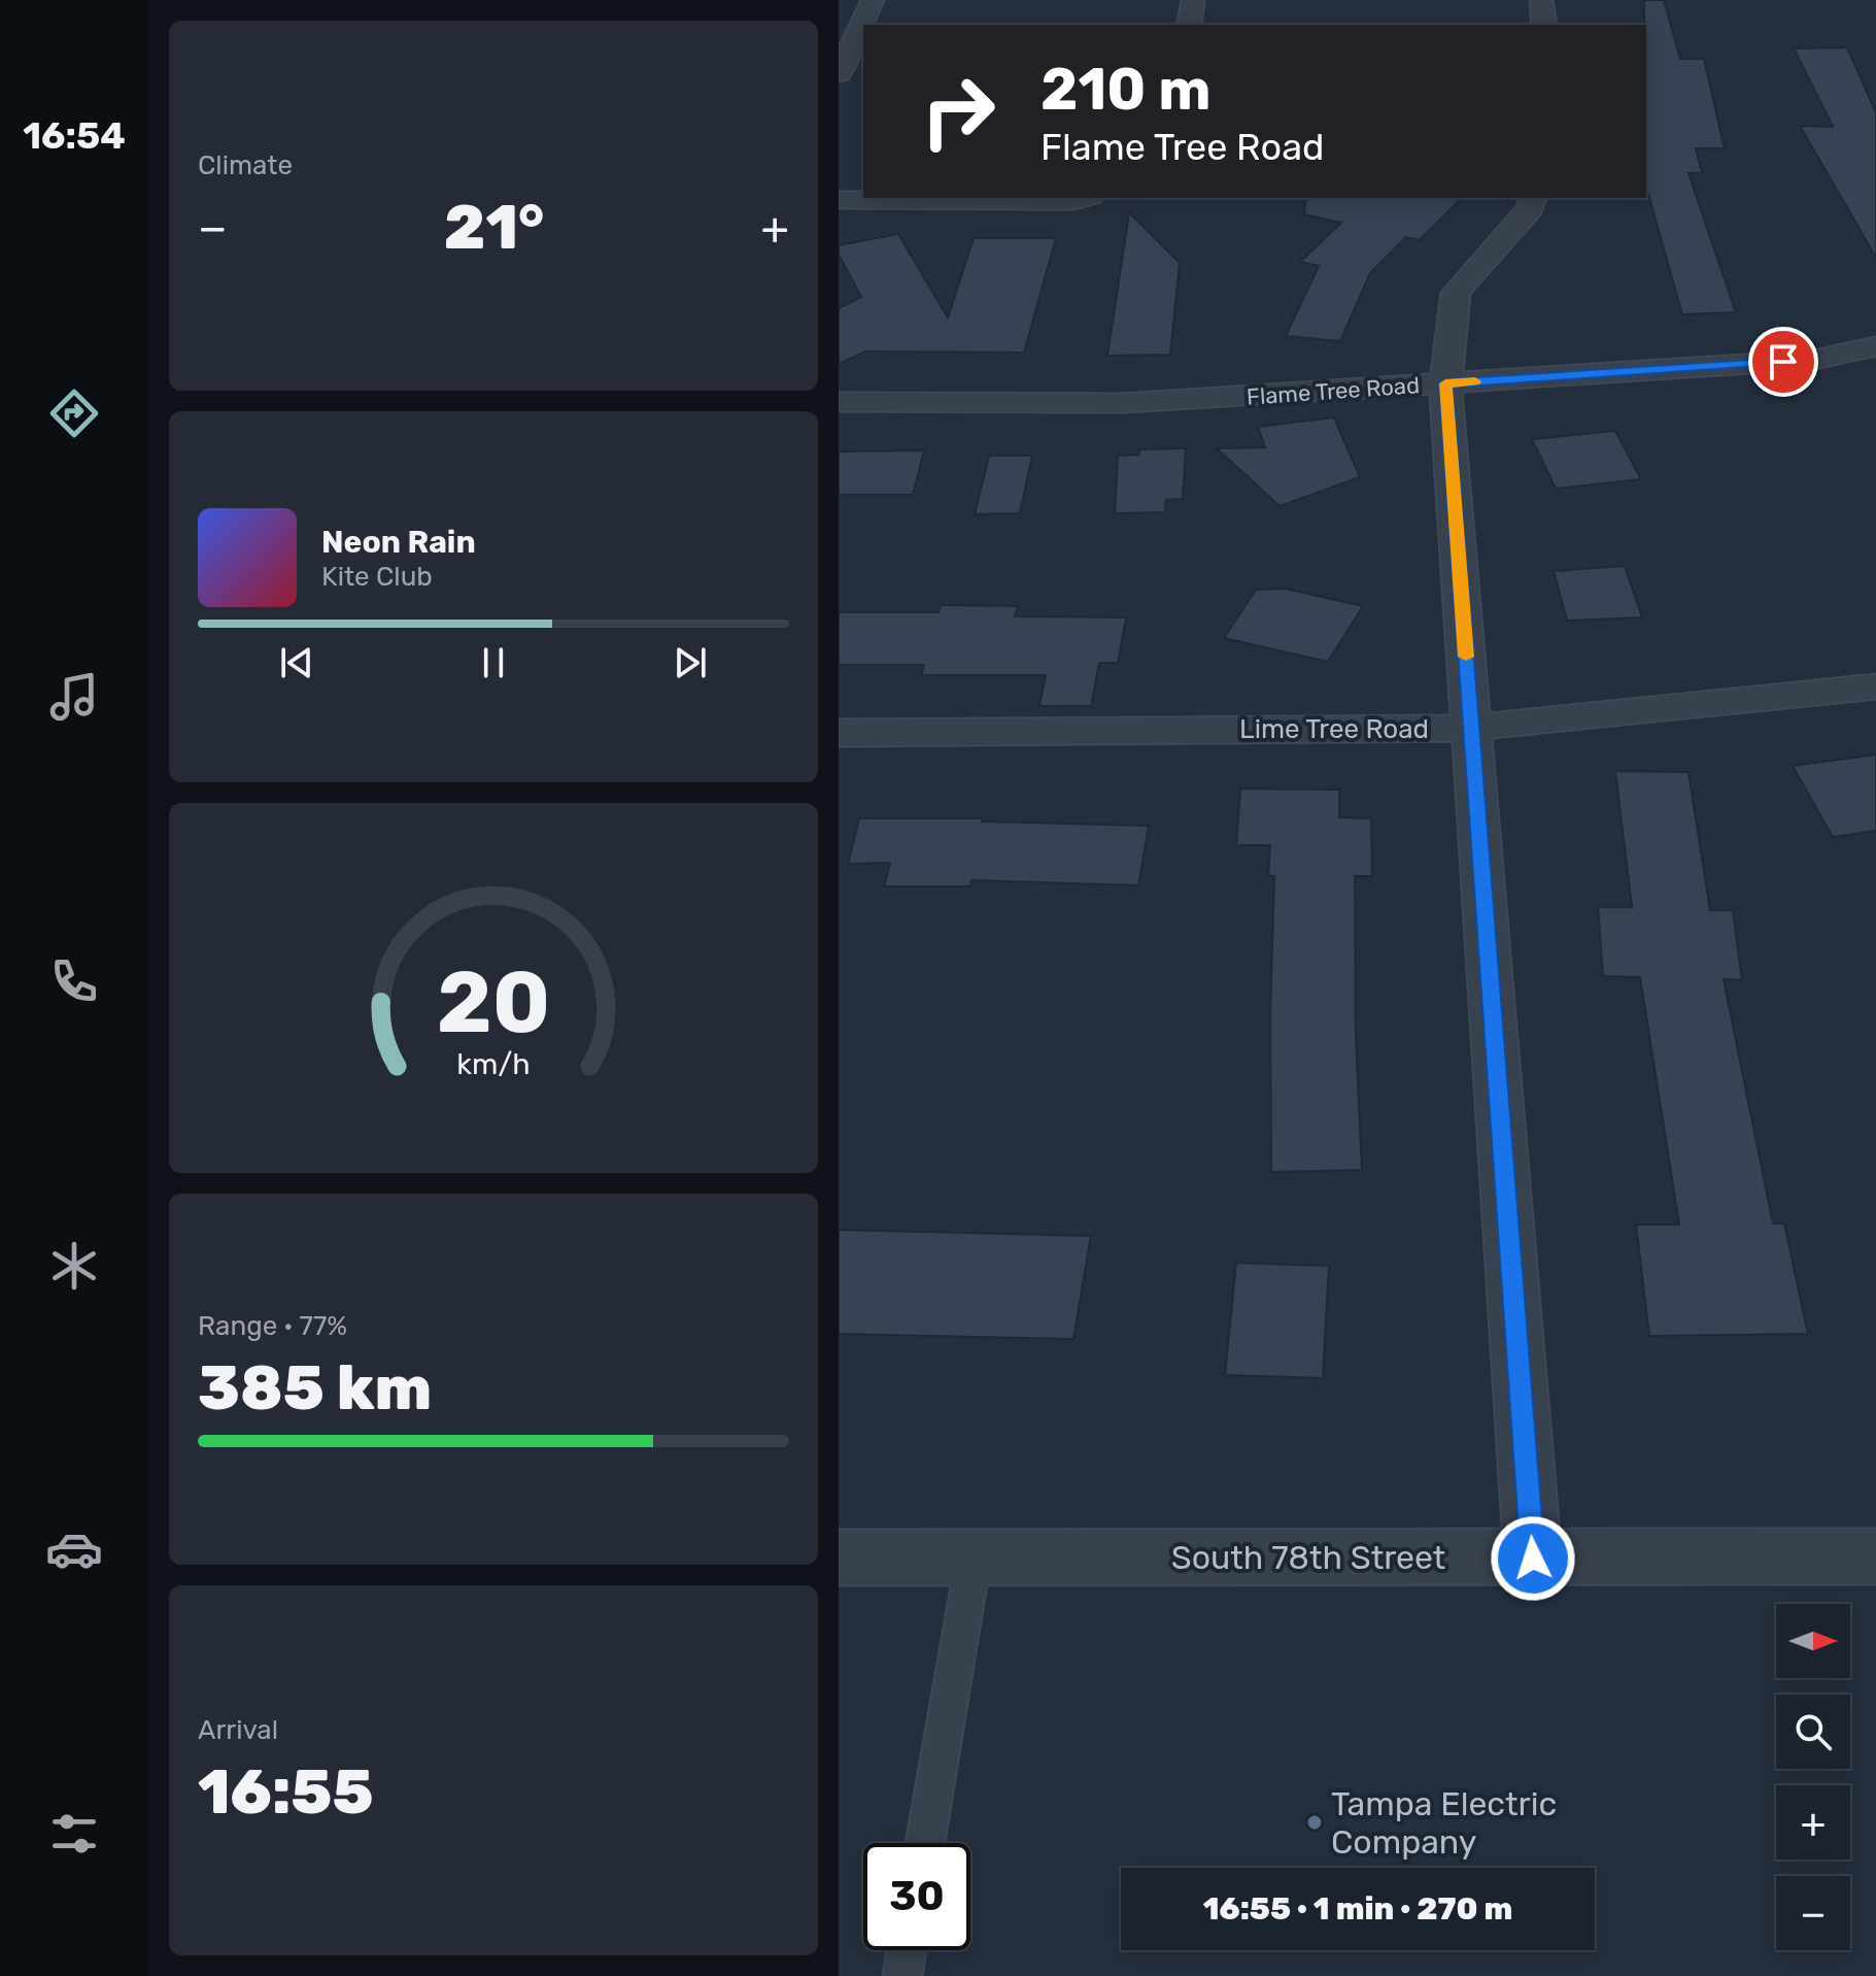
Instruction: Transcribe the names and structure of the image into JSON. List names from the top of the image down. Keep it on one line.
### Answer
{"streets":{"street":["Flame Tree Road","Lime Tree Road","South 78th Street"]},"places":["Tampa Electric Company"],"north":"right","page":{"tabs":"16:54","tile":["Climate",["Range · 77%","385 km"],["Arrival","16:55"]],"turn":["210 m","Flame Tree Road"],"heat":["−","21°","+"],"song":["Neon Rain","Kite Club"],"map_buttons":["+","−"],"limit":"30","trip":"16:55 · 1 min · 270 m","gauge":["20","km/h"]}}
